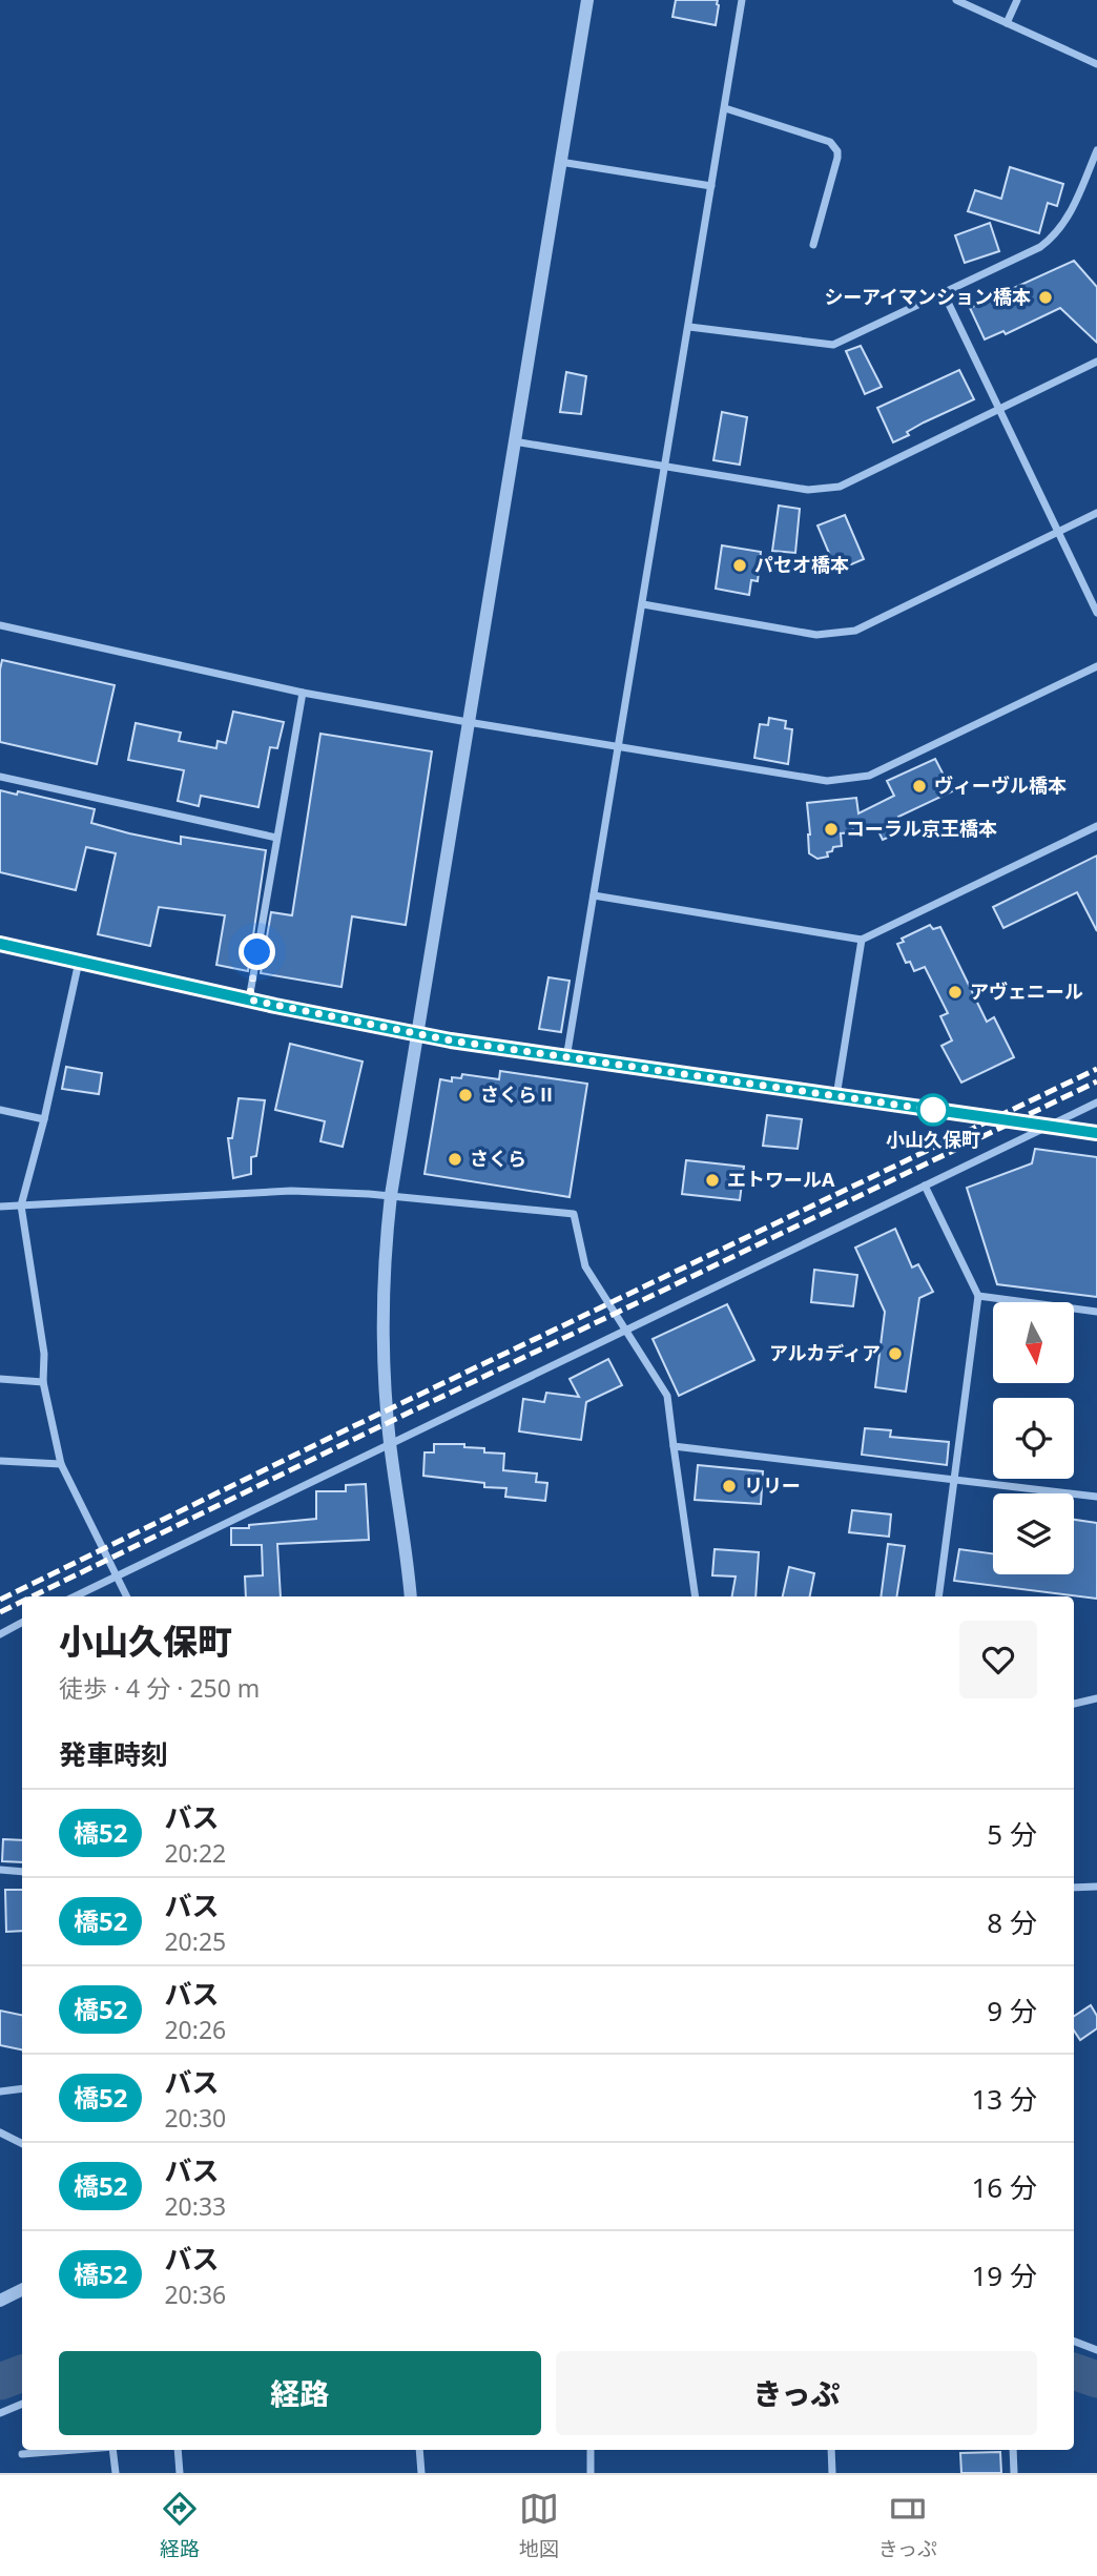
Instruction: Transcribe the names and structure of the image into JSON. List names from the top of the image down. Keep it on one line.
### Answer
{"places":["シーアイマンション橋本","パセオ橋本","ヴィーヴル橋本","コーラル京王橋本","アヴェニール","さくらⅡ","小山久保町","さくら","エトワールA","アルカディア","リリー"],"lines":["bus line 橋52"],"north":"bottom","page":{"heading":[["小山久保町","徒歩 · 4 分 · 250 m"],"発車時刻"],"list":[{"mark":"橋52","name":"バス","note":"20:22","value":"5 分"},{"mark":"橋52","name":"バス","note":"20:25","value":"8 分"},{"mark":"橋52","name":"バス","note":"20:26","value":"9 分"},{"mark":"橋52","name":"バス","note":"20:30","value":"13 分"},{"mark":"橋52","name":"バス","note":"20:33","value":"16 分"},{"mark":"橋52","name":"バス","note":"20:36","value":"19 分"}],"buttons":["経路","きっぷ"],"tabs":["経路","地図","きっぷ"]}}
